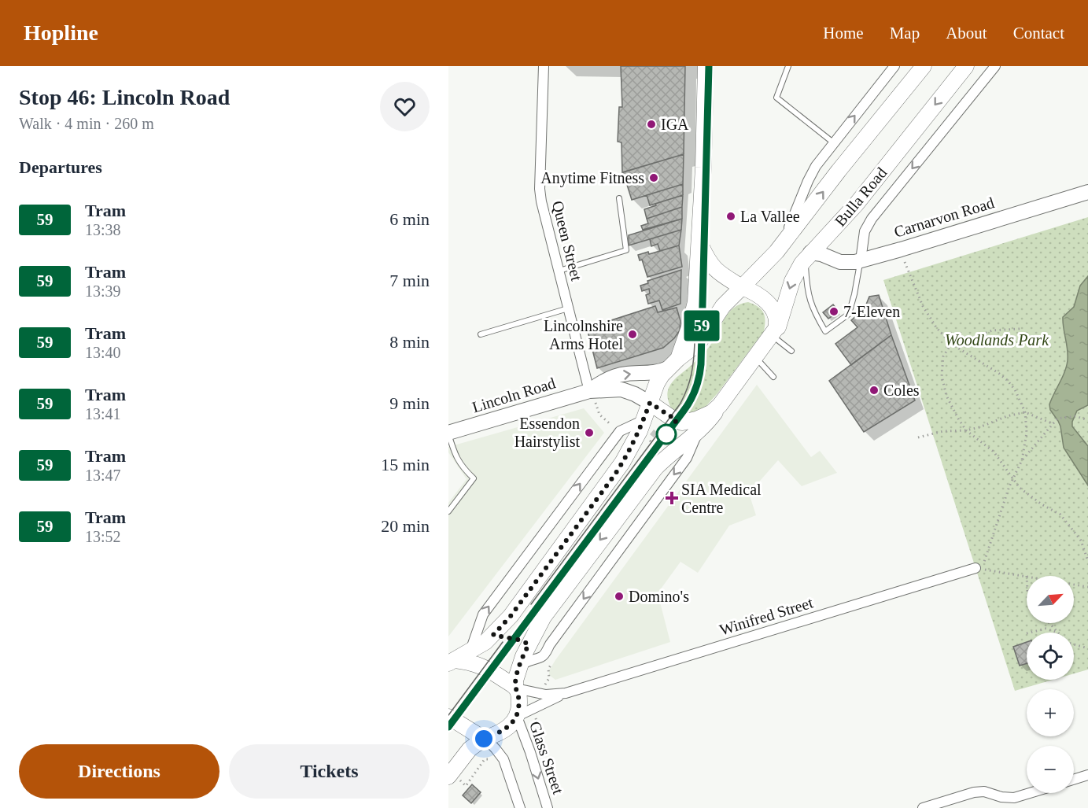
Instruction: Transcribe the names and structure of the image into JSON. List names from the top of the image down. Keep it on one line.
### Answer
{"streets":{"main road":["Bulla Road","Carnarvon Road","Lincoln Road"],"street":["Queen Street","Winifred Street","Glass Street"]},"crossings":[["Bulla Road","Carnarvon Road"],["Bulla Road","Lincoln Road"],["Bulla Road","Winifred Street"],["Bulla Road","Glass Street"],["Queen Street","Lincoln Road"],["Winifred Street","Glass Street"]],"parks":["Woodlands Park"],"places":{"other":["IGA","Anytime Fitness","La Vallee","7-Eleven","Lincolnshire Arms Hotel","Coles","Essendon Hairstylist","Domino's"],"health":["SIA Medical Centre"]},"lines":["tram line 59"],"north":"top right","page":{"header":"Hopline","nav":["Home","Map","About","Contact"],"heading":[["Stop 46: Lincoln Road","Walk · 4 min · 260 m"],"Departures"],"on_map":"59","list":[{"mark":"59","name":"Tram","note":"13:38","value":"6 min"},{"mark":"59","name":"Tram","note":"13:39","value":"7 min"},{"mark":"59","name":"Tram","note":"13:40","value":"8 min"},{"mark":"59","name":"Tram","note":"13:41","value":"9 min"},{"mark":"59","name":"Tram","note":"13:47","value":"15 min"},{"mark":"59","name":"Tram","note":"13:52","value":"20 min"}],"map_buttons":["+","−"],"buttons":["Directions","Tickets"]}}
